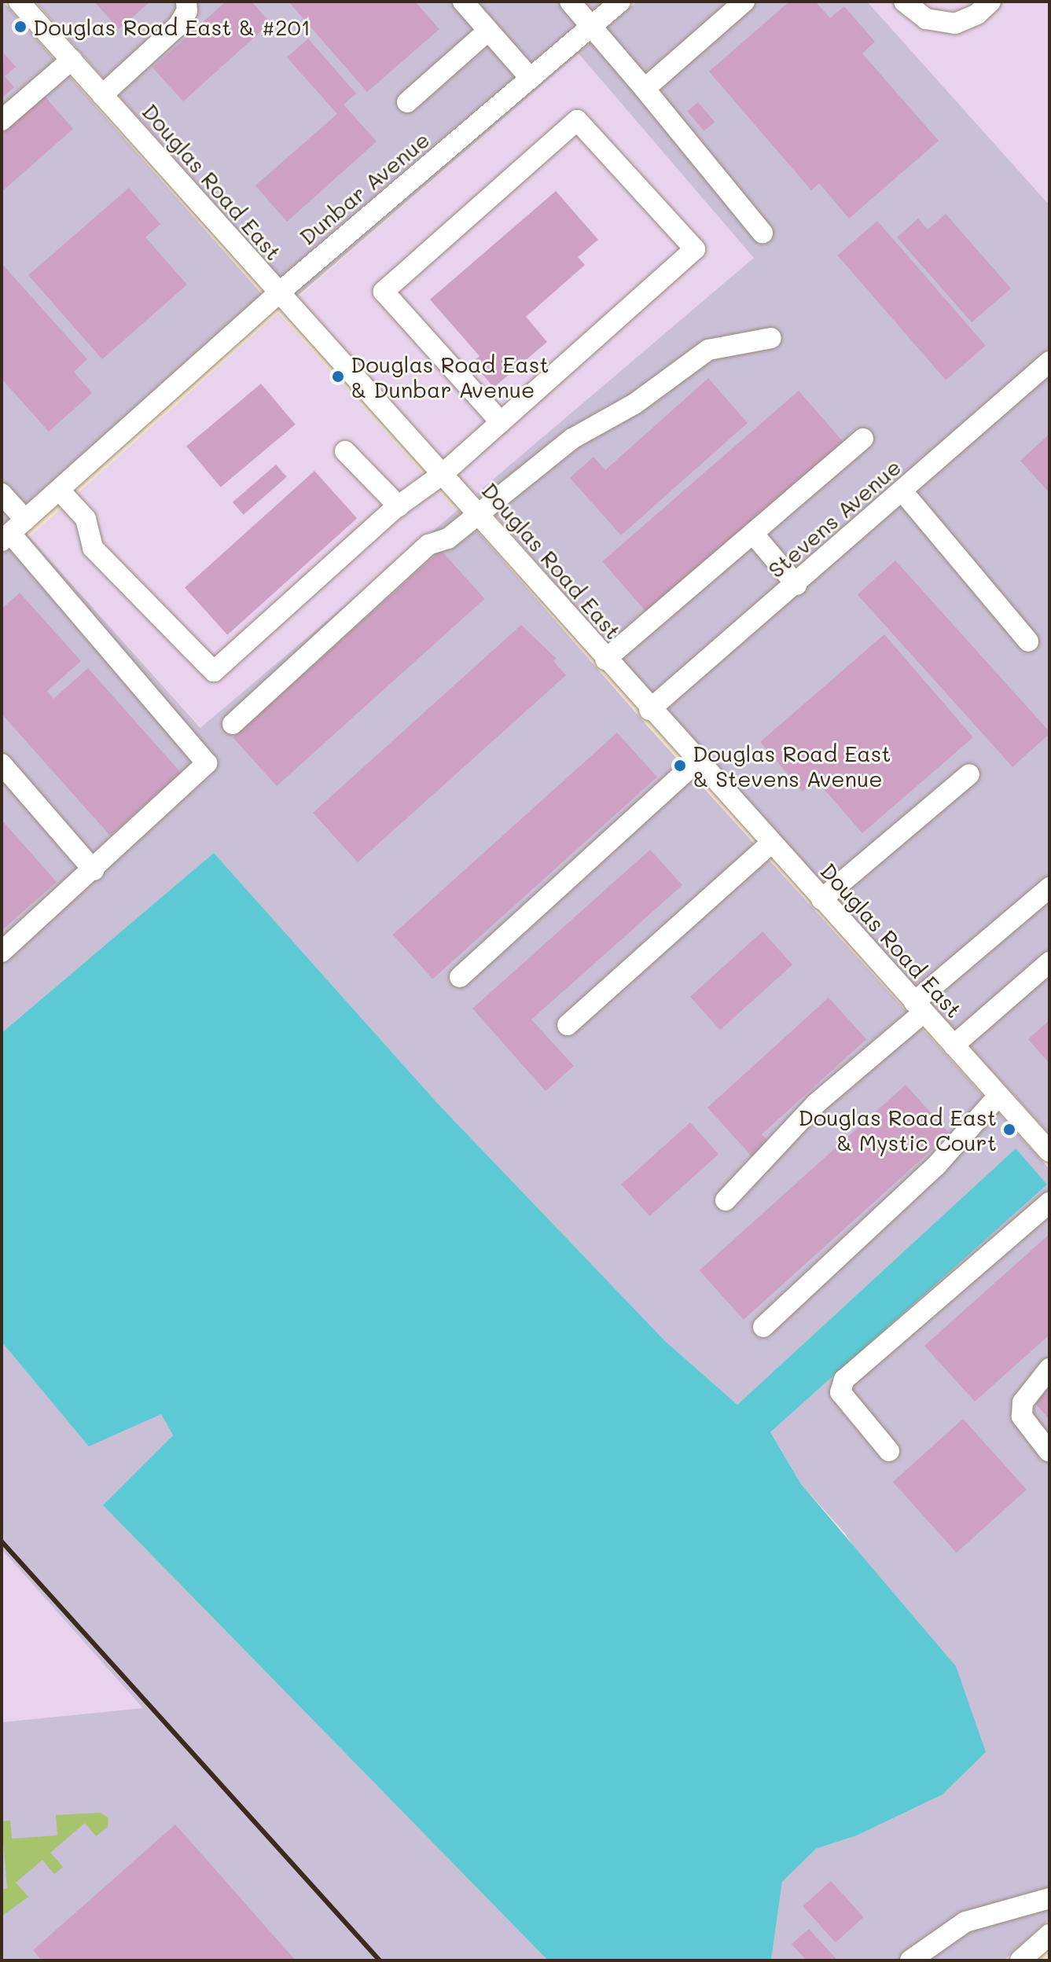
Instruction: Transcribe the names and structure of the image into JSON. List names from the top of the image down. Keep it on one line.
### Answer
{"streets":{"street":["Douglas Road East","Dunbar Avenue","Stevens Avenue"]},"crossings":[["Douglas Road East","Dunbar Avenue"],["Douglas Road East","Stevens Avenue"]],"places":["Douglas Road East & #201","Douglas Road East & Dunbar Avenue","Douglas Road East & Stevens Avenue","Douglas Road East & Mystic Court"]}
